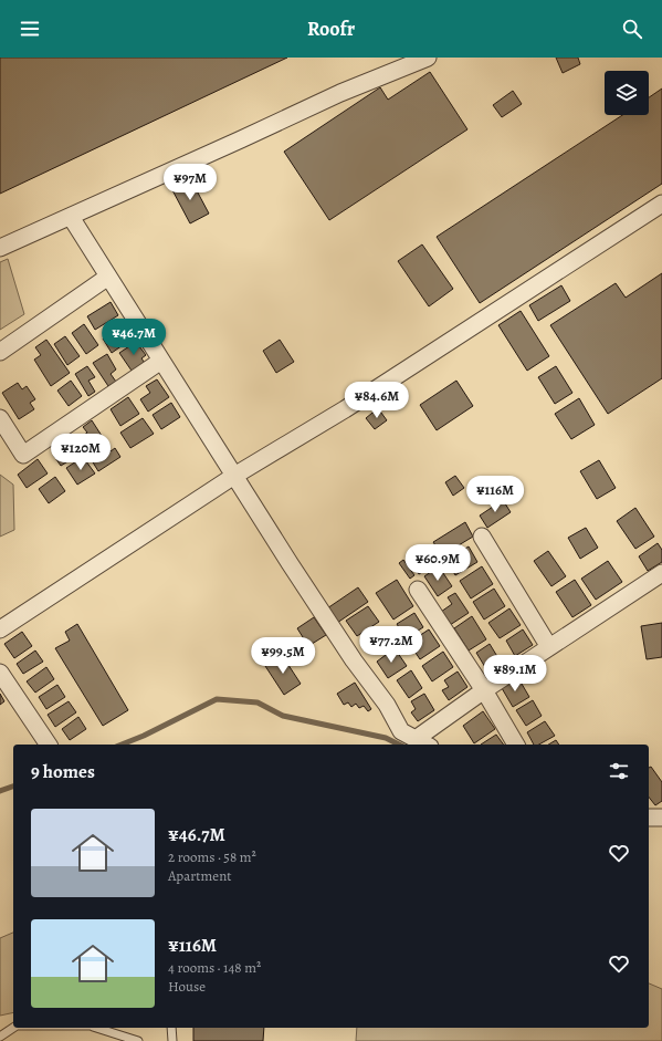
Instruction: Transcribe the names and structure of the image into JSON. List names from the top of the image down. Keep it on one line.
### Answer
{"page":{"header":"Roofr","price":["¥97M","¥46.7M","¥84.6M","¥120M","¥116M","¥60.9M","¥77.2M","¥99.5M","¥89.1M"],"heading":"9 homes","list":[{"name":"¥46.7M","note":"2 rooms · 58 m² · Apartment"},{"name":"¥116M","note":"4 rooms · 148 m² · House"}]}}
